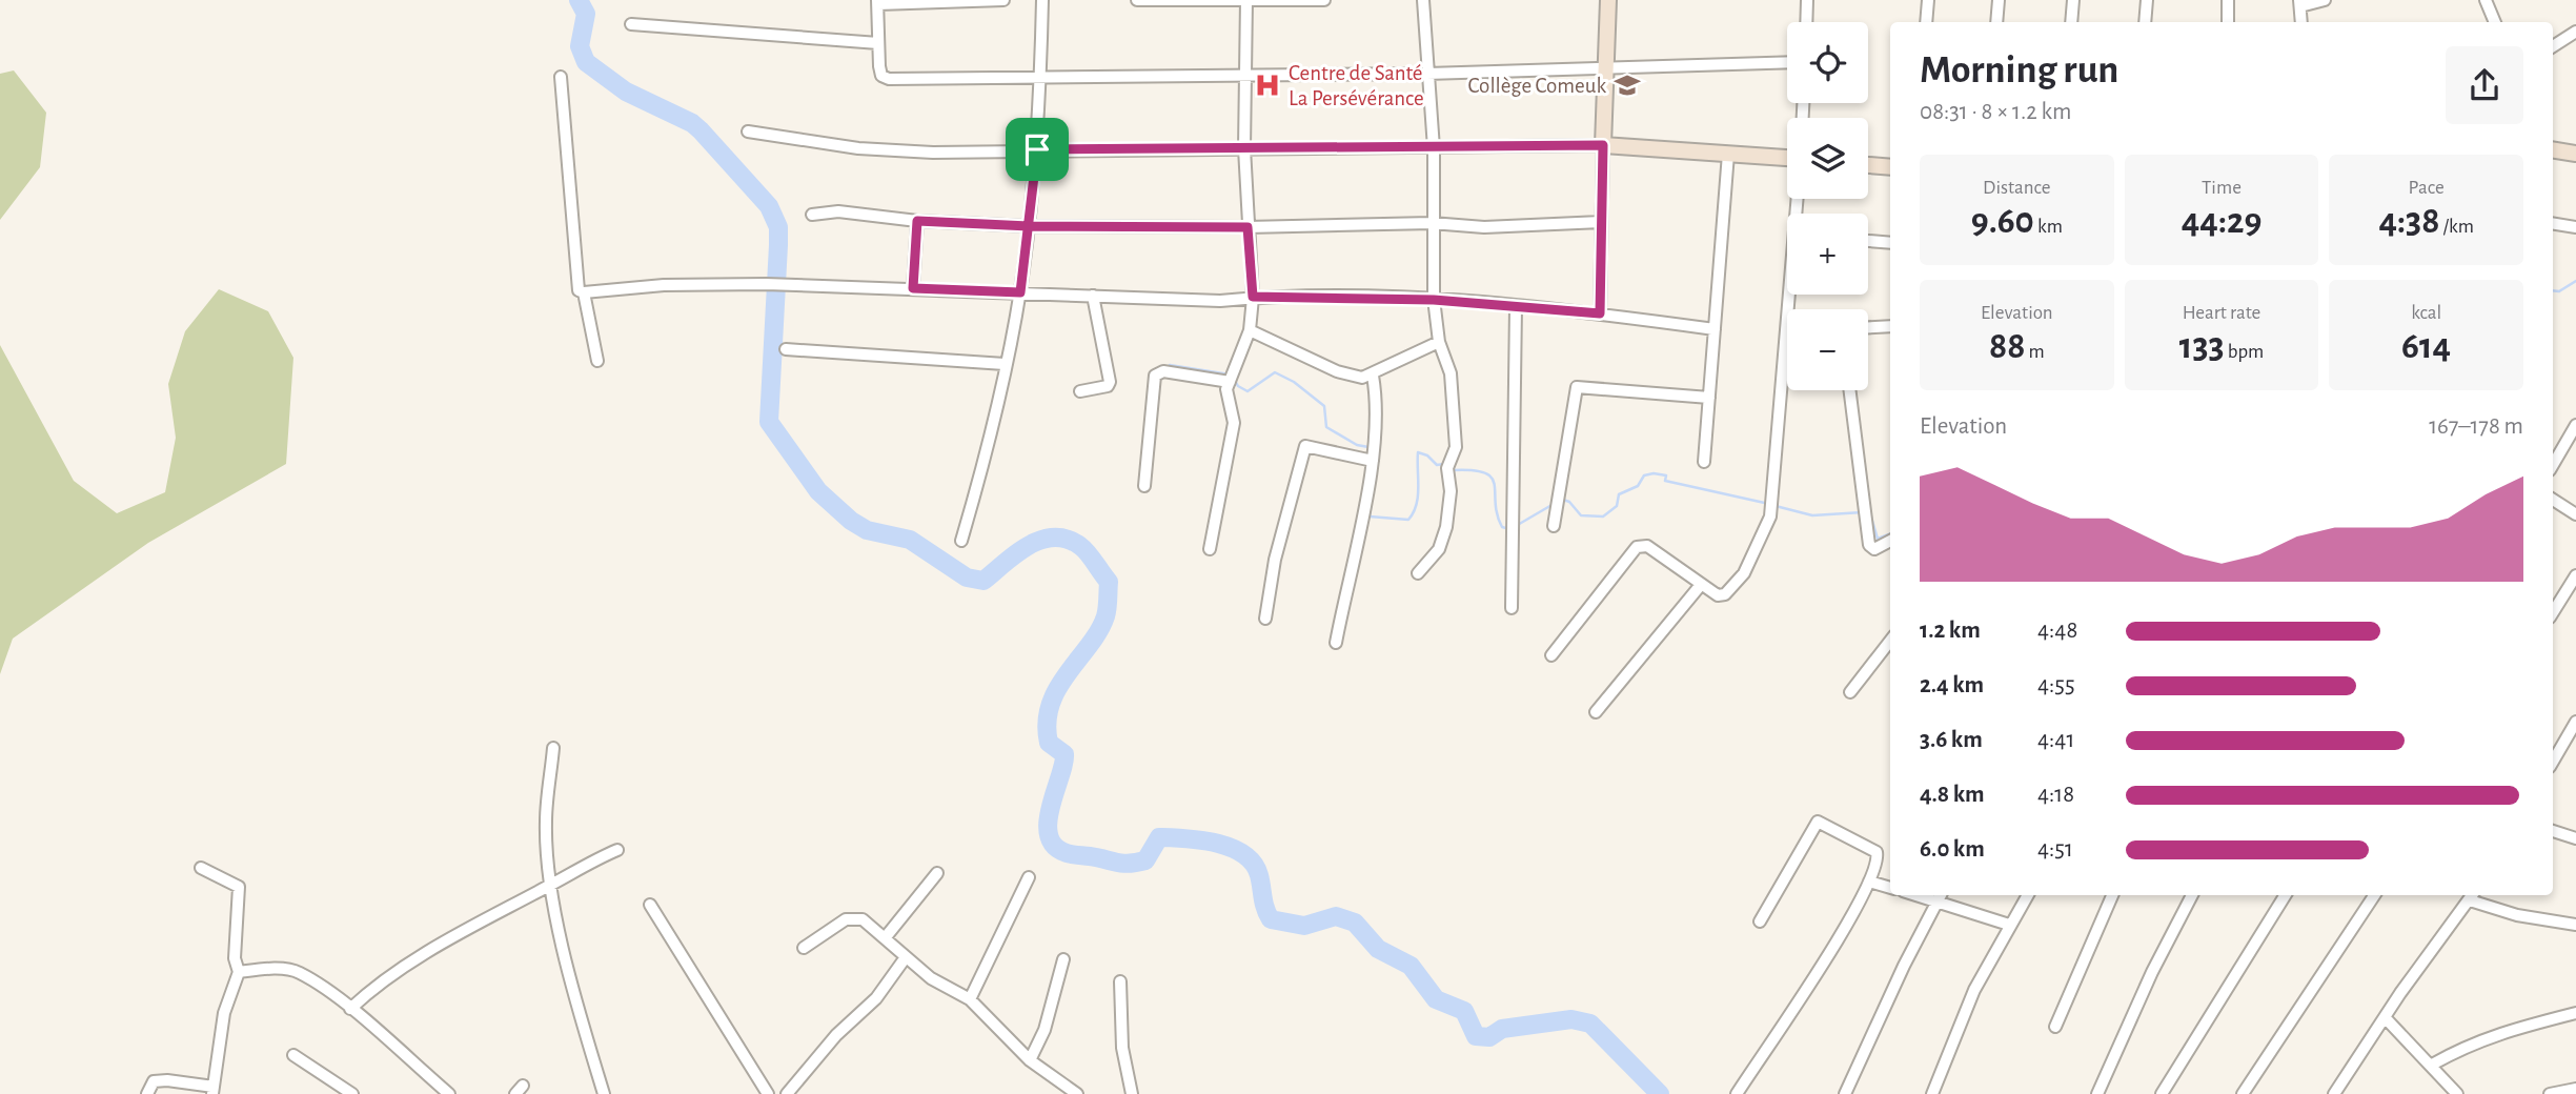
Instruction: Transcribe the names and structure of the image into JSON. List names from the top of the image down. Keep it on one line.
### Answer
{"places":{"hospital":["Centre de Santé La Persévérance"],"school or university":["Collège Comeuk"]},"page":{"map_buttons":["+","−"],"heading":["Morning run","08:31 · 8 × 1.2 km"],"stats":[["Distance","9.60 km"],["Time","44:29"],["Pace","4:38 /km"],["Elevation","88 m"],["Heart rate","133 bpm"],["kcal","614"]],"chart":["Elevation","167–178 m"],"list":[{"name":"1.2 km","note":"4:48"},{"name":"2.4 km","note":"4:55"},{"name":"3.6 km","note":"4:41"},{"name":"4.8 km","note":"4:18"},{"name":"6.0 km","note":"4:51"}]}}
